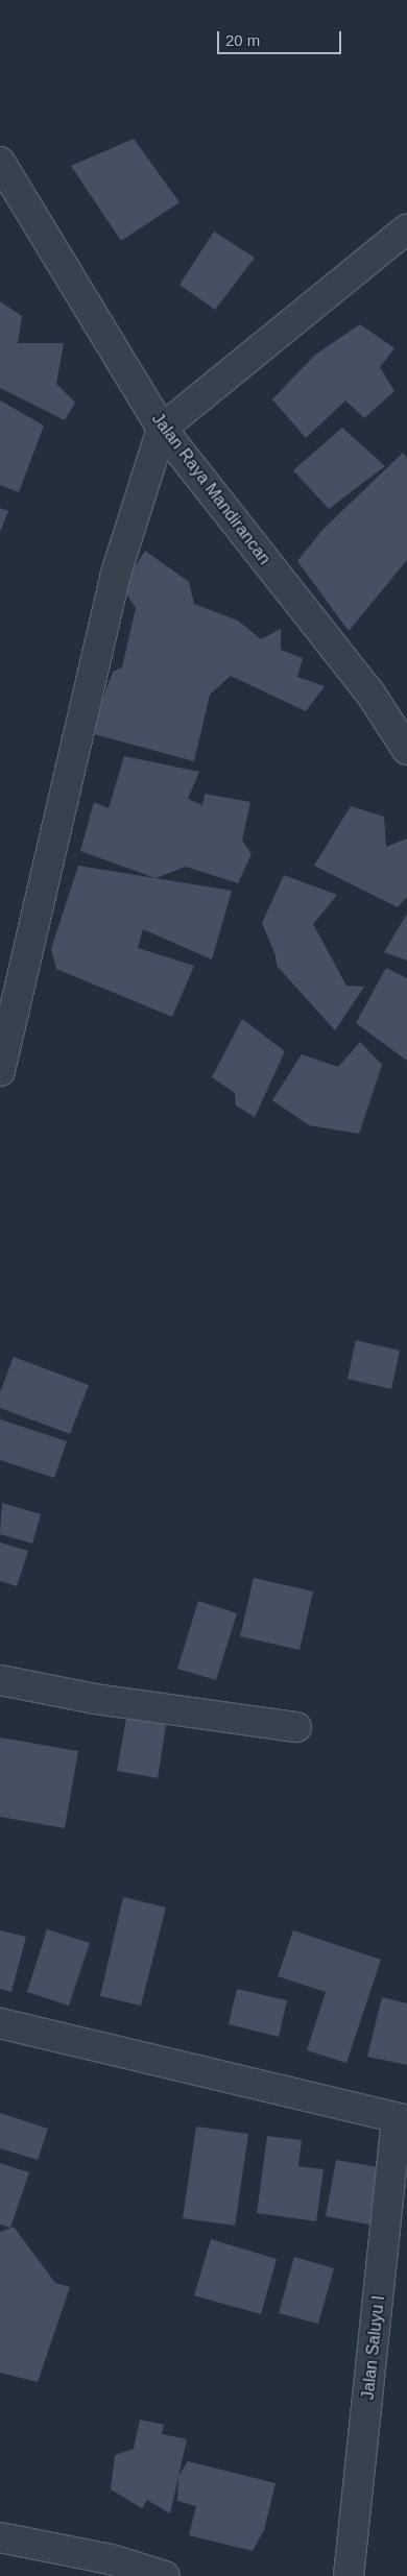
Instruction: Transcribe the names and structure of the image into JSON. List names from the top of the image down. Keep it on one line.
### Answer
{"streets":{"street":["Jalan Raya Mandirancan","Jalan Saluyu I"]},"scale_bar":"20 m"}
